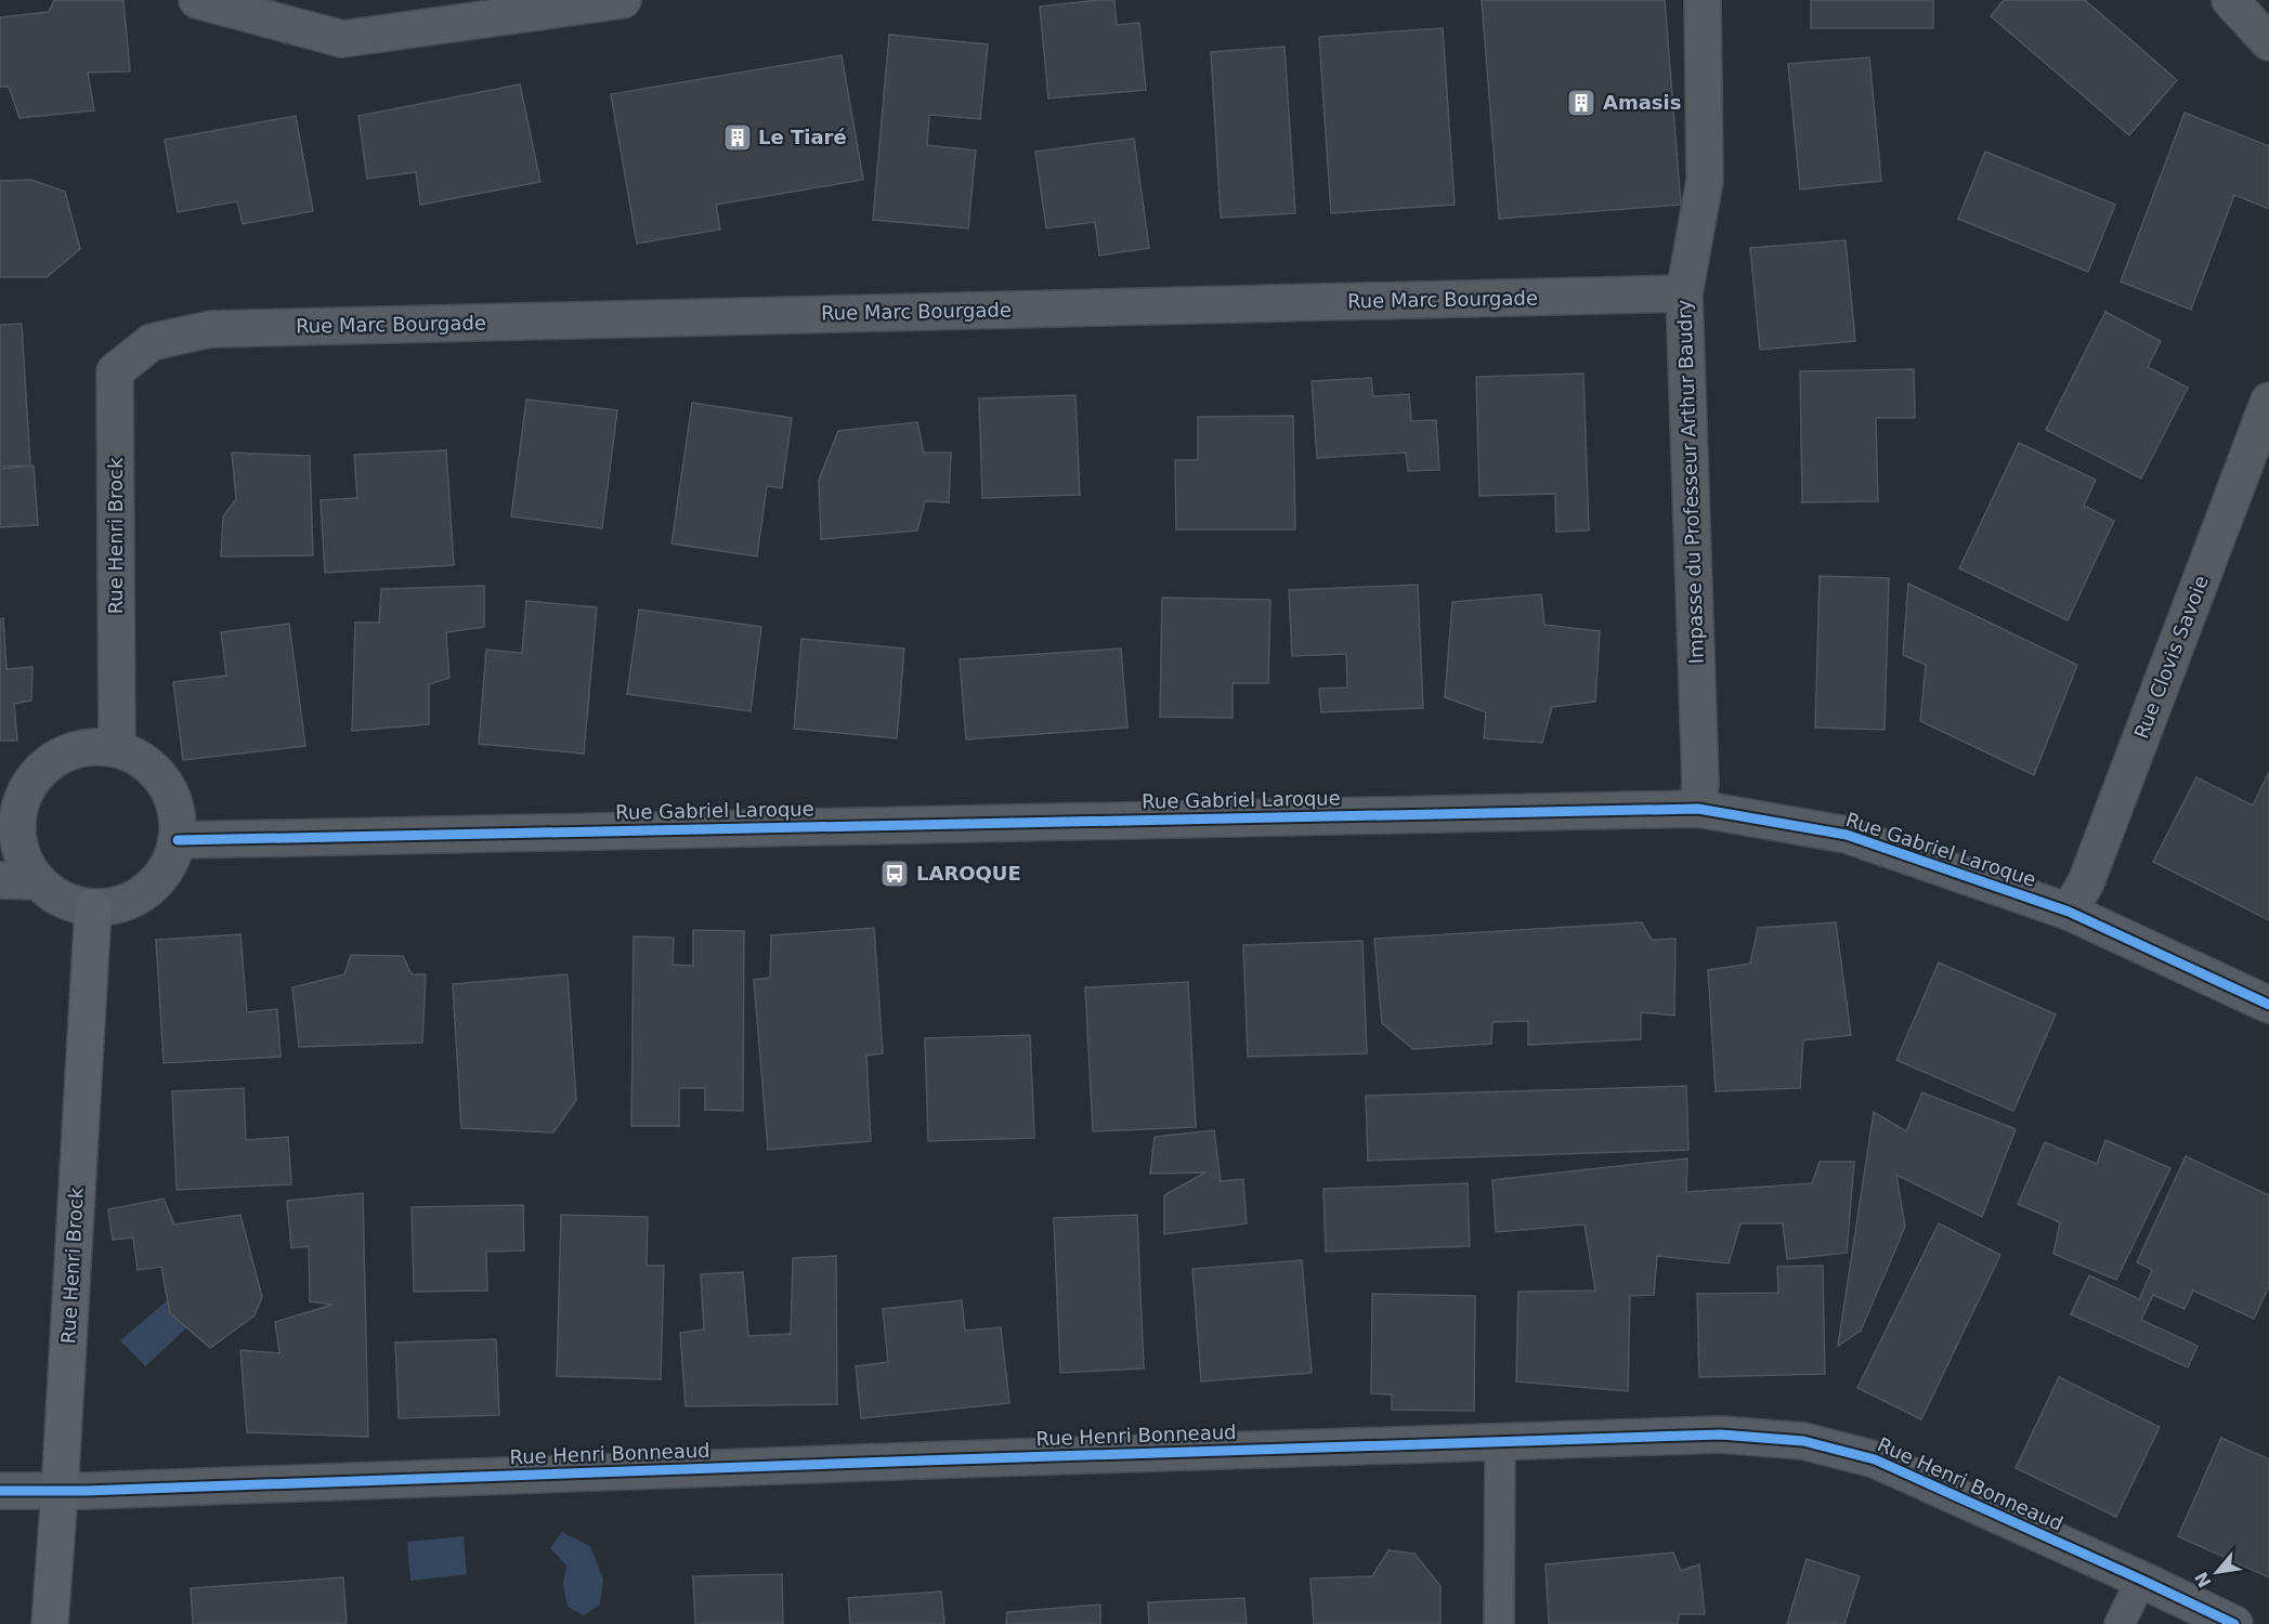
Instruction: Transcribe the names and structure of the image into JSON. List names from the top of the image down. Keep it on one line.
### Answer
{"streets":{"main road":["Rue Henri Brock"],"street":["Rue Marc Bourgade","Impasse du Professeur Arthur Baudry","Rue Clovis Savoie","Rue Gabriel Laroque","Rue Henri Bonneaud"]},"crossings":[["Rue Marc Bourgade","Impasse du Professeur Arthur Baudry"],["Rue Marc Bourgade","Rue Henri Brock"],["Impasse du Professeur Arthur Baudry","Rue Gabriel Laroque"],["Rue Henri Brock","Rue Gabriel Laroque"],["Rue Henri Brock","Rue Henri Bonneaud"],["Rue Clovis Savoie","Rue Gabriel Laroque"]],"places":{"building":["Amasis","Le Tiaré"],"bus stop":["LAROQUE"]},"north":"bottom left"}
